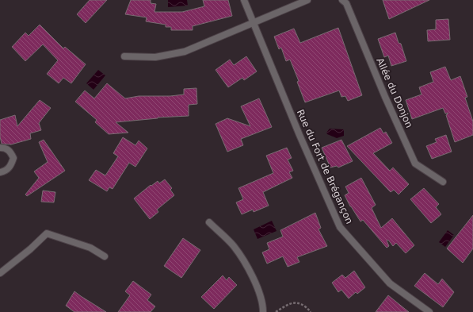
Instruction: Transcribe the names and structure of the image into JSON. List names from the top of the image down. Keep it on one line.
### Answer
{"streets":{"street":["Allée du Donjon","Rue du Fort de Brégançon"]}}
